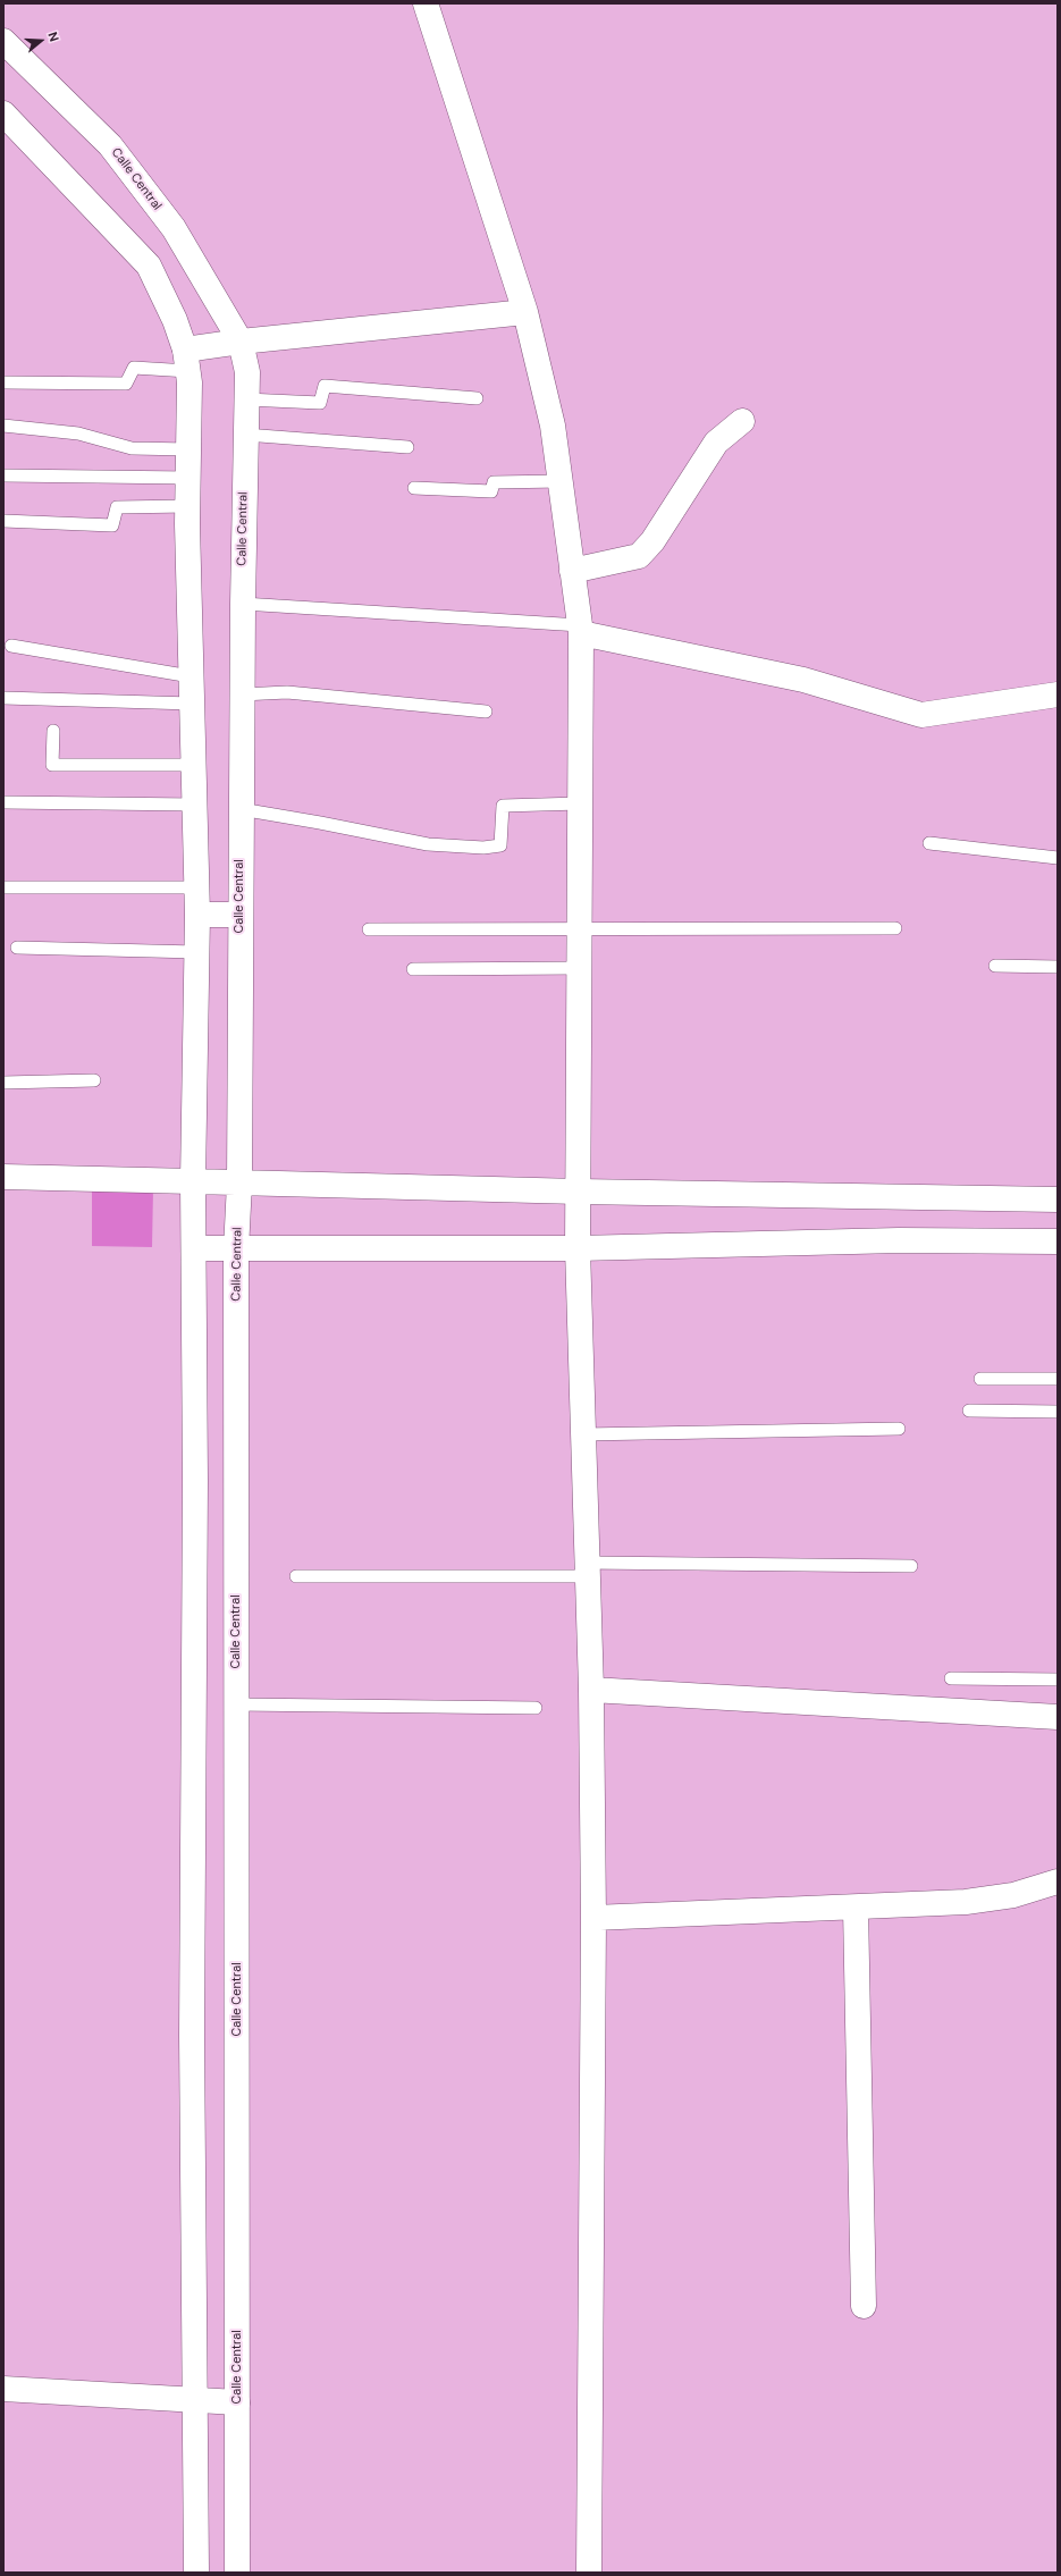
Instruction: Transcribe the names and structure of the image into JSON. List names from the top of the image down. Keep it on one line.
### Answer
{"streets":{"street":["Calle Central"]},"north":"right"}
